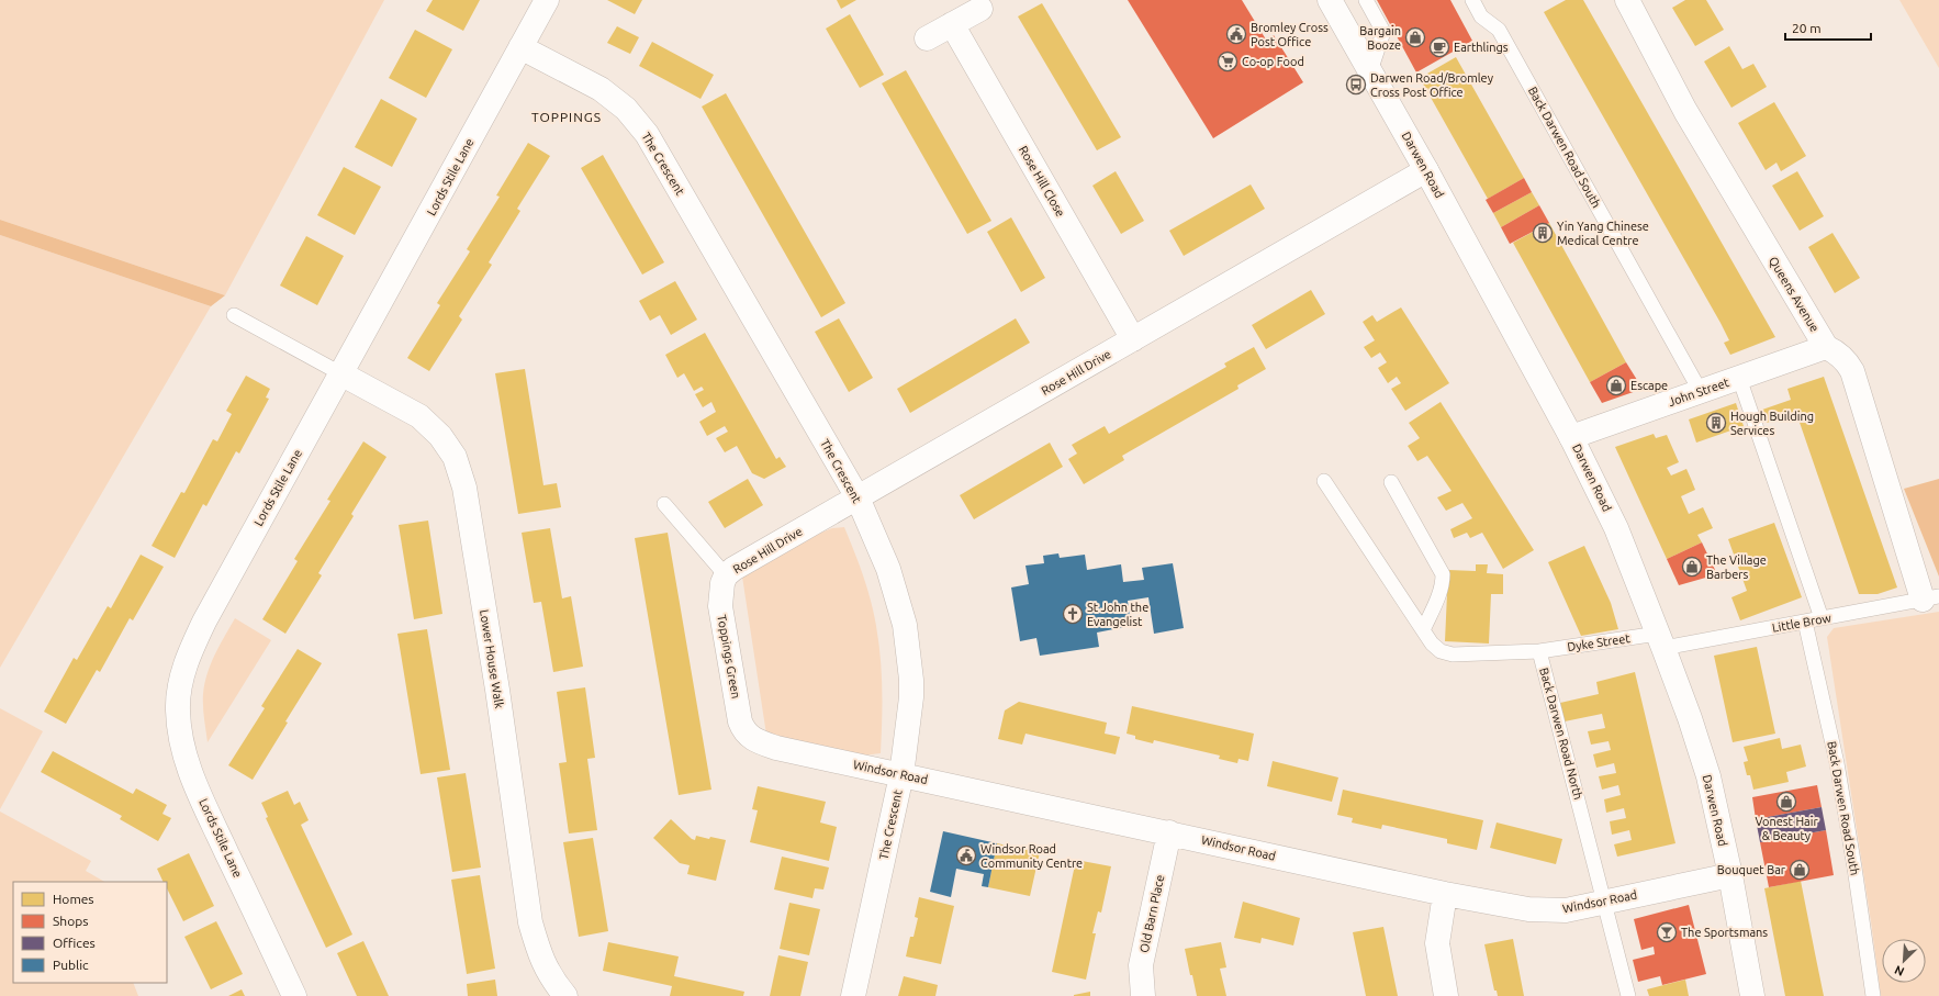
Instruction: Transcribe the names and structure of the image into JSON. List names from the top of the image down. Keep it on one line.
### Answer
{"streets":{"street":["The Crescent","Darwen Road","Lords Stile Lane","Rose Hill Close","Queens Avenue","Rose Hill Drive","John Street","Toppings Green","Lower House Walk","Windsor Road","Old Barn Place"],"lane":["Back Darwen Road South","Little Brow","Dyke Street","Back Darwen Road North"]},"crossings":[["Back Darwen Road South","John Street"],["Back Darwen Road South","Little Brow"],["The Crescent","Lords Stile Lane"],["The Crescent","Rose Hill Drive"],["The Crescent","Windsor Road"],["Darwen Road","Rose Hill Drive"],["Darwen Road","John Street"],["Darwen Road","Little Brow"],["Darwen Road","Dyke Street"],["Darwen Road","Windsor Road"],["Lords Stile Lane","Lower House Walk"],["Rose Hill Close","Rose Hill Drive"],["Queens Avenue","John Street"],["Queens Avenue","Little Brow"],["Rose Hill Drive","Toppings Green"],["Little Brow","Dyke Street"],["Dyke Street","Back Darwen Road North"],["Toppings Green","Windsor Road"],["Back Darwen Road North","Windsor Road"],["Windsor Road","Old Barn Place"]],"districts":["TOPPINGS"],"places":{"public building":["Bromley Cross Post Office","Windsor Road Community Centre"],"shop":["Bargain Booze","Escape","The Village Barbers","Vonest Hair & Beauty","Bouquet Bar"],"cafe":["Earthlings"],"supermarket":["Co-op Food"],"bus stop":["Darwen Road/Bromley Cross Post Office"],"building":["Yin Yang Chinese Medical Centre","Hough Building Services"],"church":["St John the Evangelist"],"bar":["The Sportsmans"]},"legend":["Homes","Shops","Offices","Public"],"scale_bar":"20 m","north":"bottom left"}
